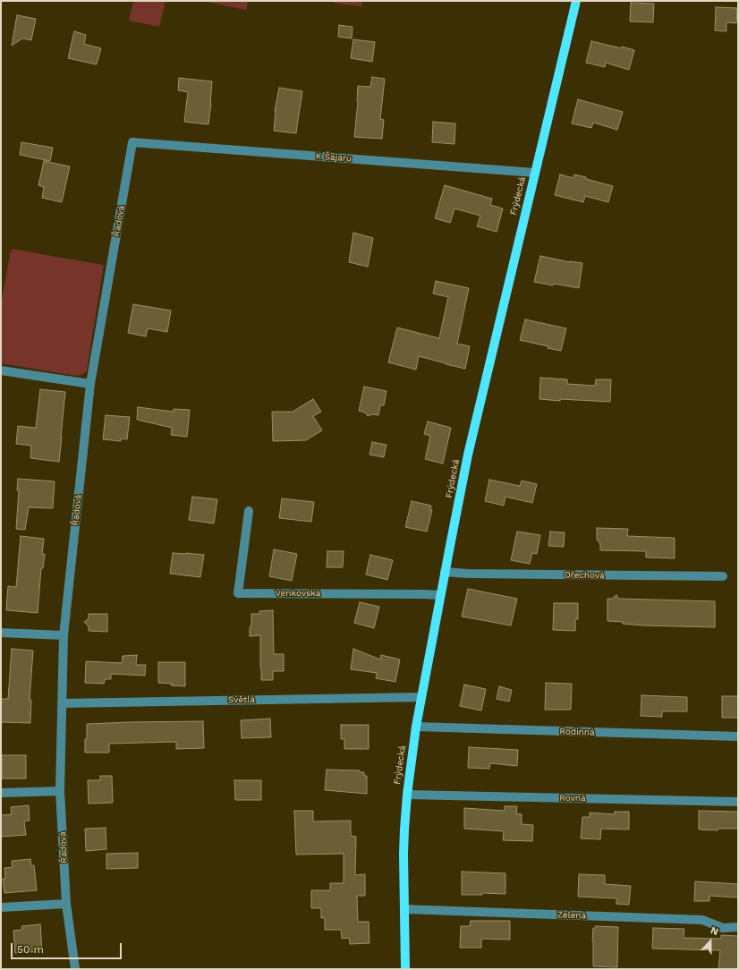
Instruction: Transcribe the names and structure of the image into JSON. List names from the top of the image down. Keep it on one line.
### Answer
{"streets":{"main road":["Frýdecká"],"street":["K Šajaru","Řadová","Ořechová","Venkovská","Světlá","Rodinná","Rovná","Zelená"]},"crossings":[["K Šajaru","Frýdecká"],["K Šajaru","Řadová"],["Frýdecká","Ořechová"],["Frýdecká","Venkovská"],["Frýdecká","Světlá"],["Frýdecká","Rodinná"],["Frýdecká","Rovná"],["Frýdecká","Zelená"],["Řadová","Světlá"]],"scale_bar":"50 m","north":"top"}
